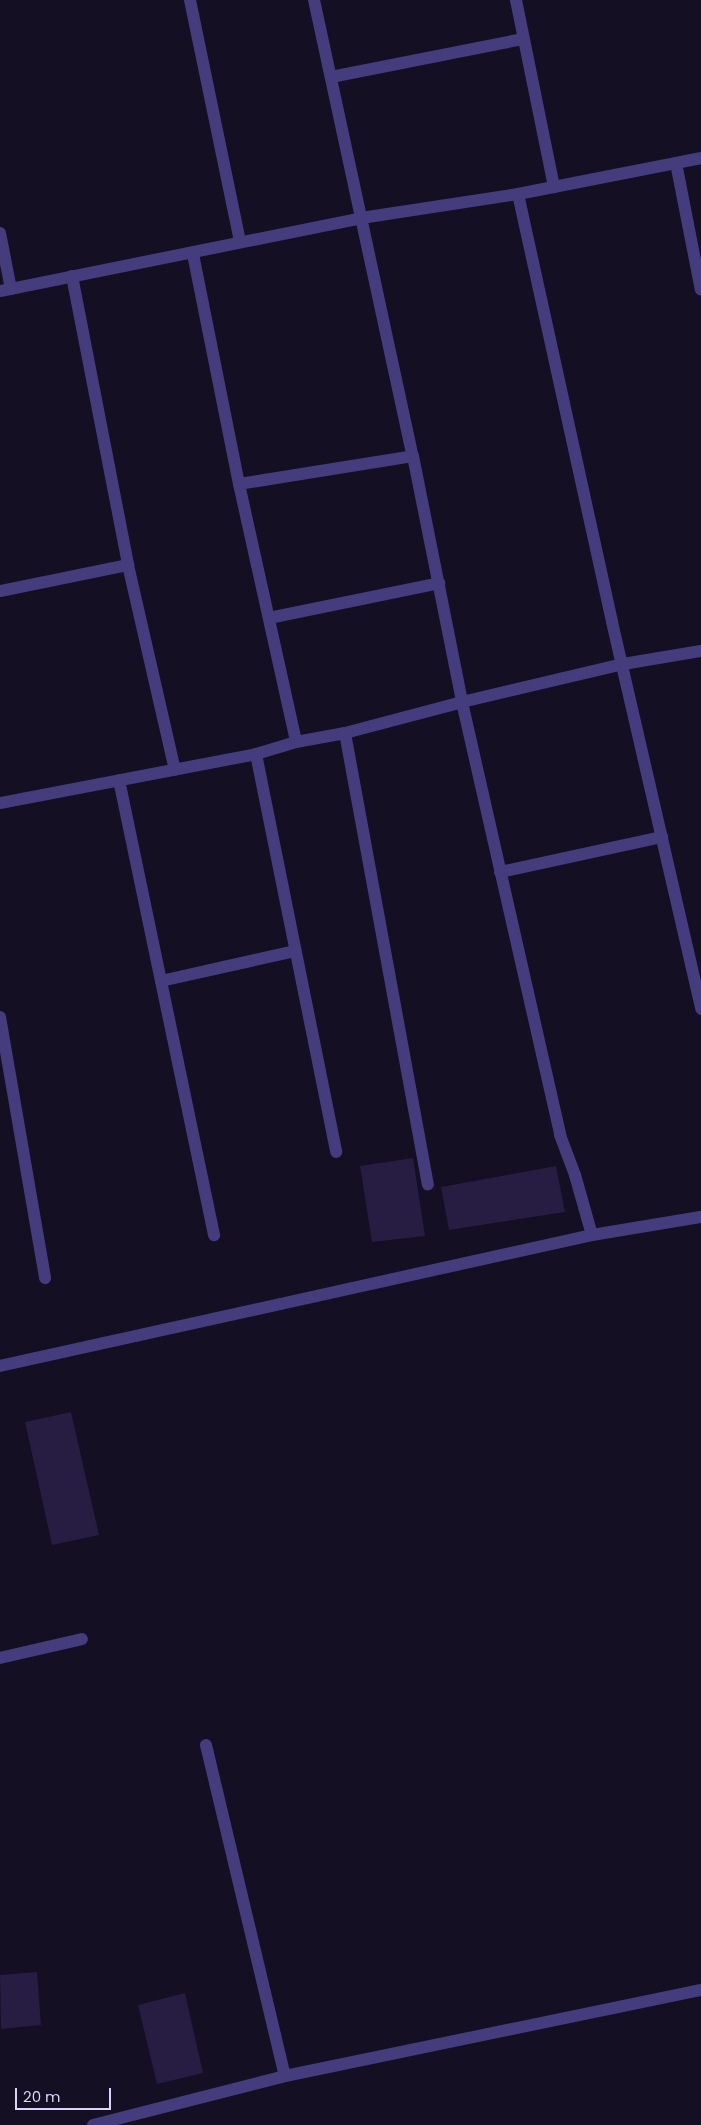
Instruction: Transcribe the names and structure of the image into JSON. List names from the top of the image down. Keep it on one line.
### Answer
{"scale_bar":"20 m"}
